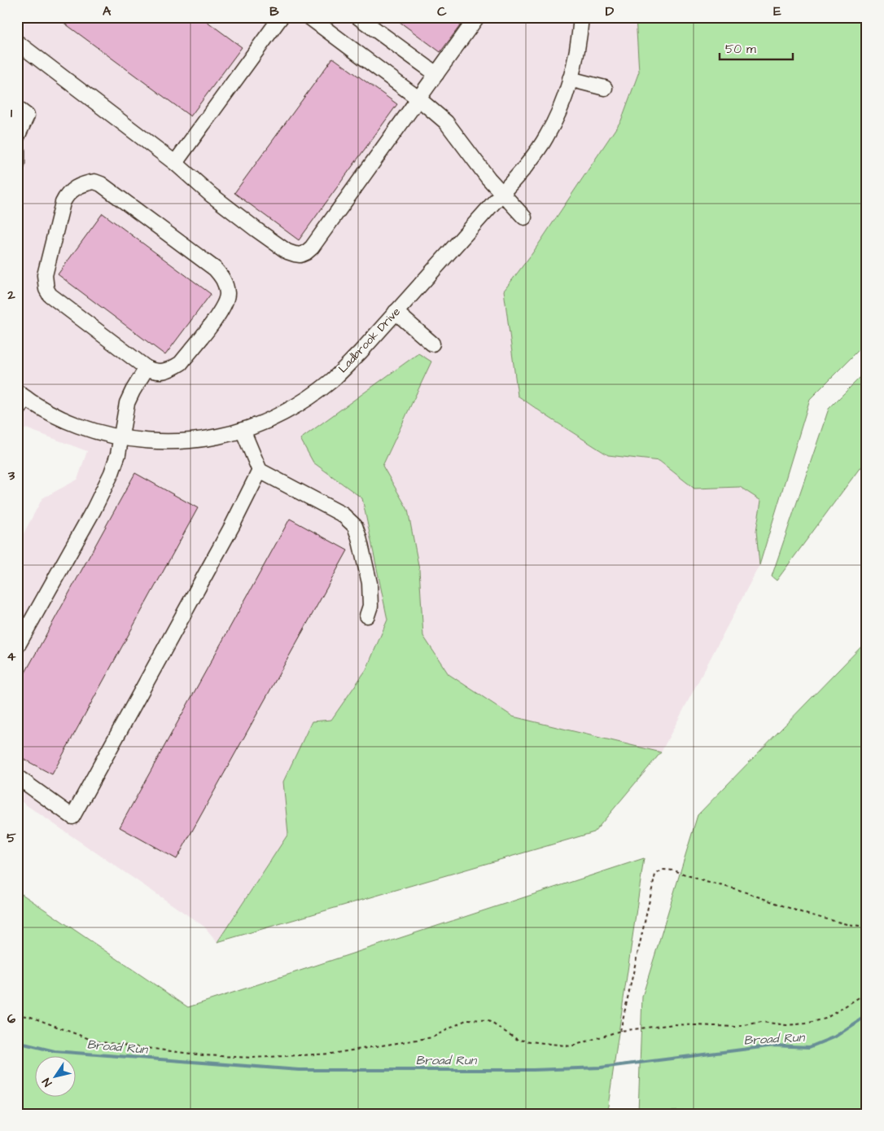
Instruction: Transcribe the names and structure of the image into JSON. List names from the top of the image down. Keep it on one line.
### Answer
{"streets":{"street":["Ladbrook Drive"]},"water":["Broad Run"],"scale_bar":"50 m","north":"bottom left","grid":{"columns":["A","B","C","D","E"],"rows":["1","2","3","4","5","6"]}}
